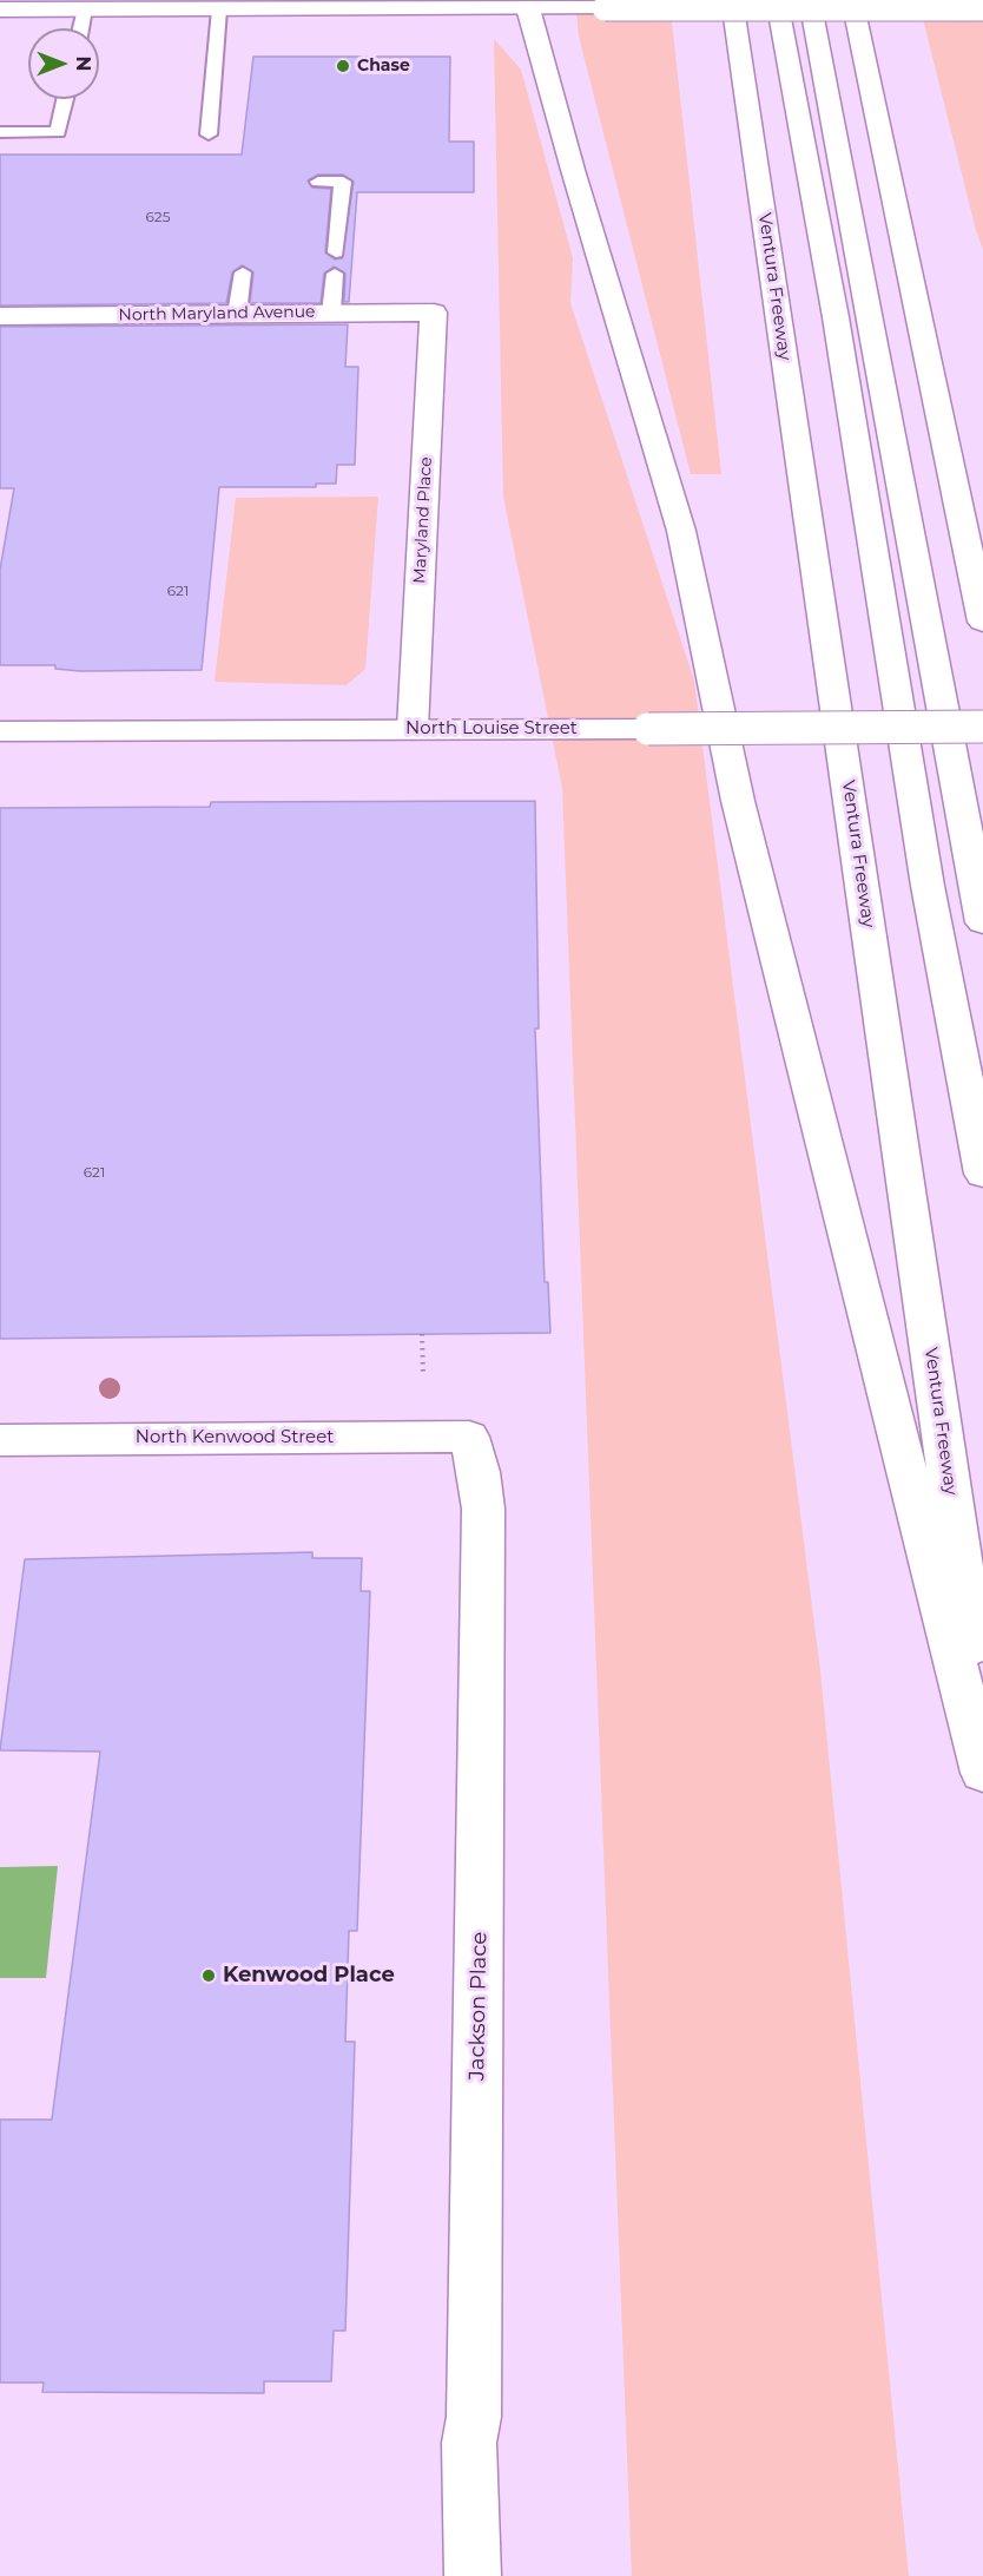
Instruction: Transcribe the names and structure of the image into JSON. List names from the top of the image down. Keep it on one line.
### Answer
{"streets":{"main road":["Ventura Freeway","North Maryland Avenue","Maryland Place","North Louise Street","North Kenwood Street","Jackson Place"]},"crossings":[["North Maryland Avenue","Maryland Place"],["Maryland Place","North Louise Street"],["North Kenwood Street","Jackson Place"]],"places":["Chase","Kenwood Place"],"house_numbers":["625","621","621"],"north":"right"}
